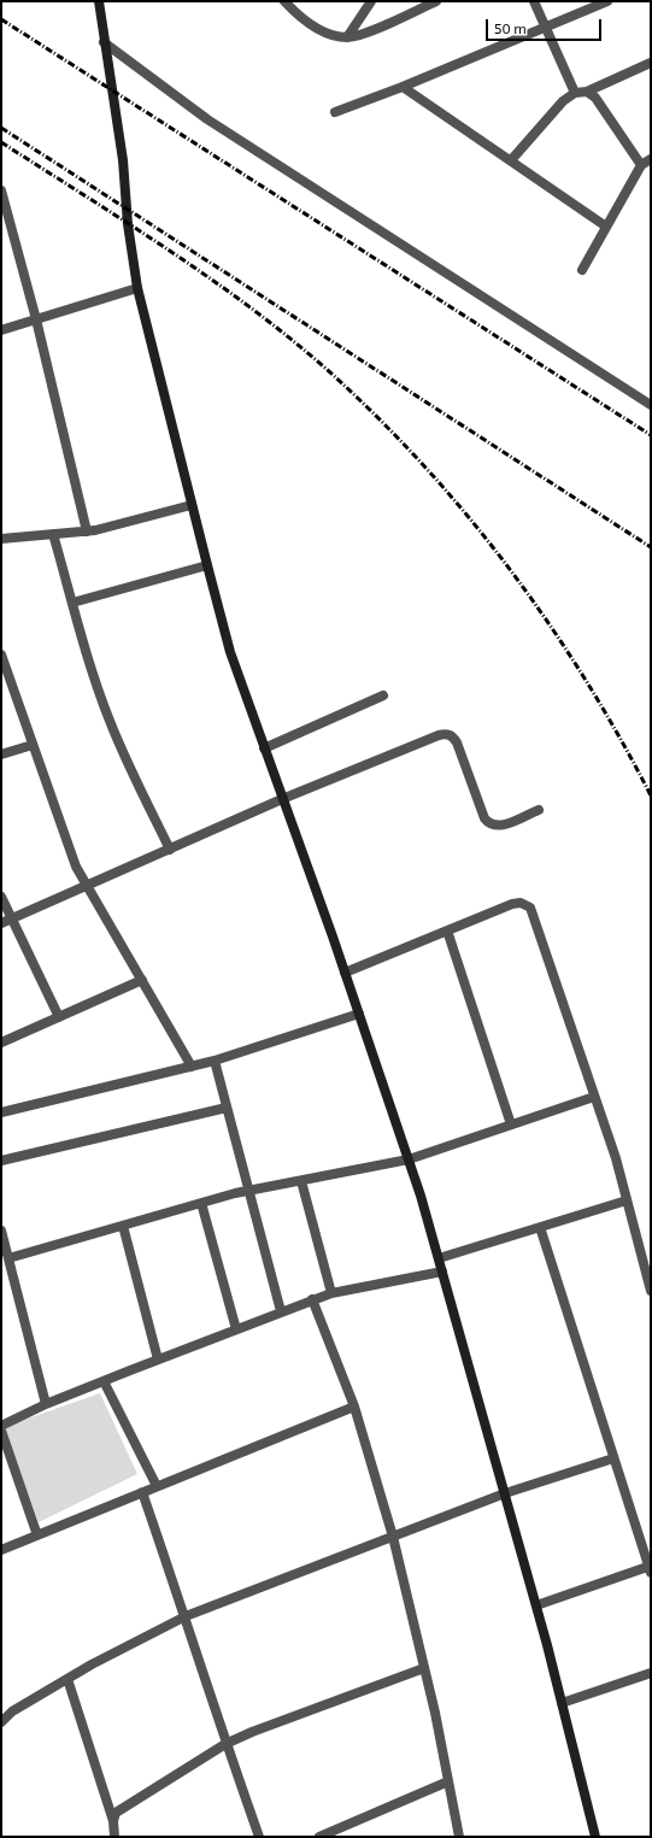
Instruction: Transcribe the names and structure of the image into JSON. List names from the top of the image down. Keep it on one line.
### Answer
{"scale_bar":"50 m"}
